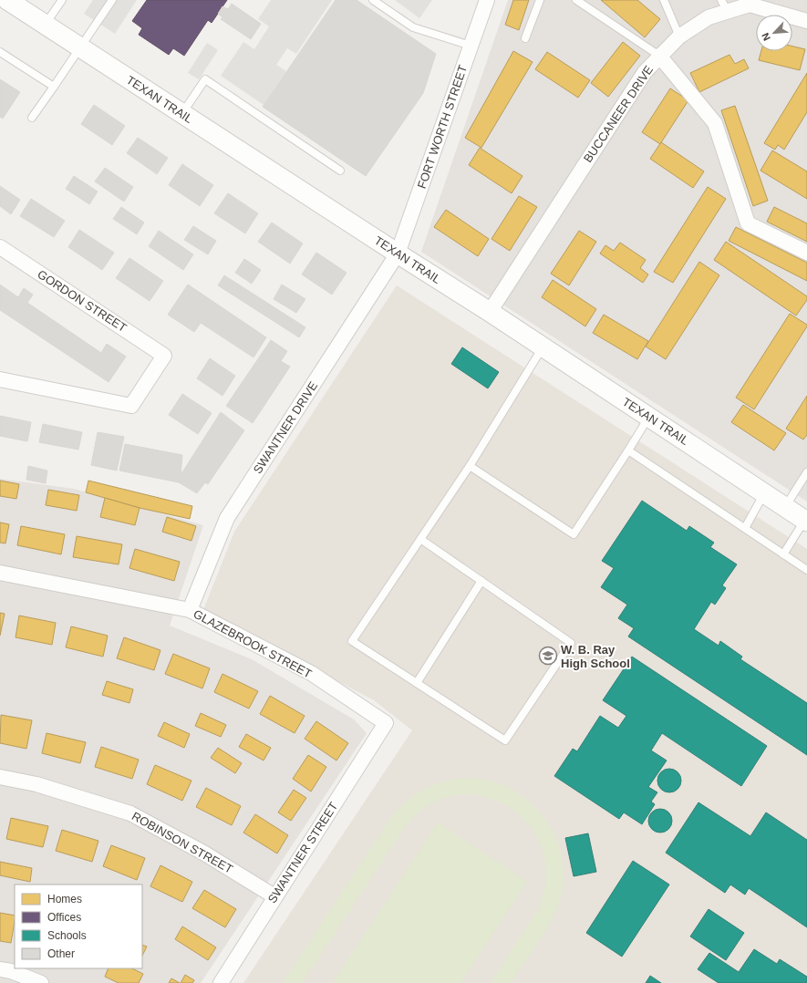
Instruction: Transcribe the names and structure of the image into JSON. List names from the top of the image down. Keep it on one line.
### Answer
{"streets":{"street":["TEXAN TRAIL","BUCCANEER DRIVE","FORT WORTH STREET","GORDON STREET","SWANTNER DRIVE","GLAZEBROOK STREET","ROBINSON STREET","SWANTNER STREET"]},"crossings":[["TEXAN TRAIL","BUCCANEER DRIVE"],["TEXAN TRAIL","FORT WORTH STREET"],["TEXAN TRAIL","SWANTNER DRIVE"],["FORT WORTH STREET","SWANTNER DRIVE"],["SWANTNER DRIVE","GLAZEBROOK STREET"],["GLAZEBROOK STREET","SWANTNER STREET"],["ROBINSON STREET","SWANTNER STREET"]],"places":{"school or university":["W. B. Ray High School"]},"legend":["Homes","Offices","Schools","Other"],"north":"bottom left"}
